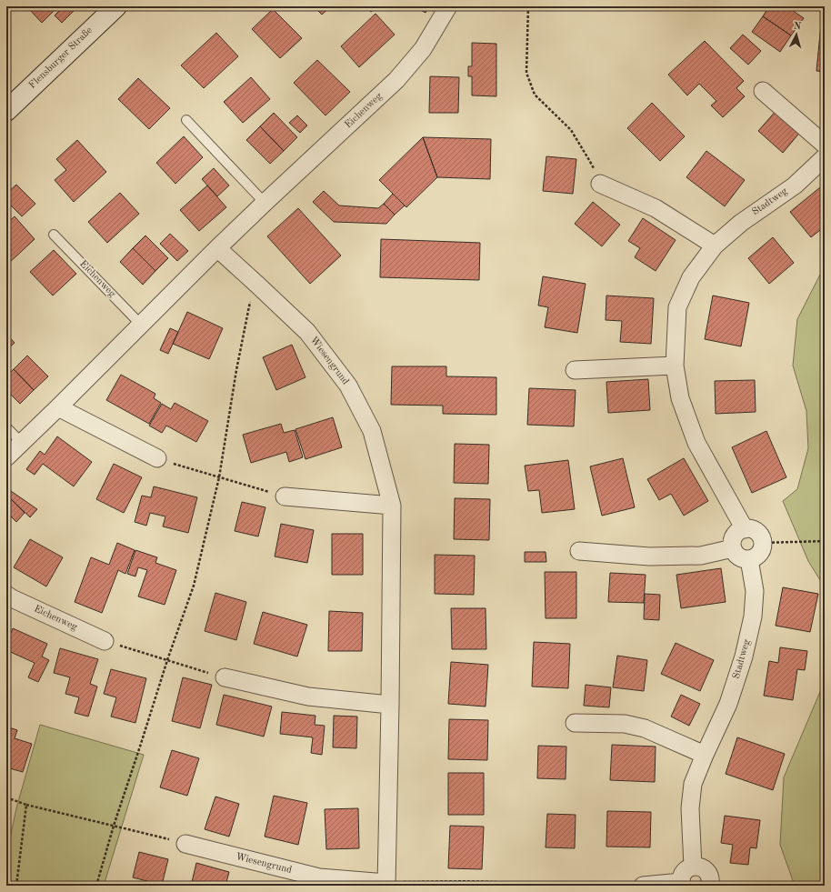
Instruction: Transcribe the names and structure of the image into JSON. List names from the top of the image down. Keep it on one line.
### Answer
{"streets":{"street":["Flensburger Straße","Eichenweg","Stadtweg","Wiesengrund"]},"crossings":[["Eichenweg","Wiesengrund"]],"north":"top"}
